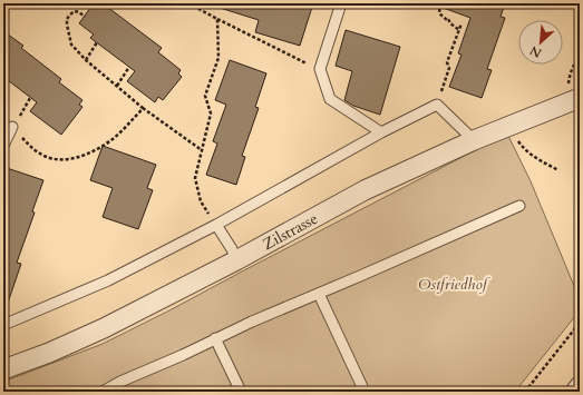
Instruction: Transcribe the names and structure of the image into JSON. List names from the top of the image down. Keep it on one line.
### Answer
{"streets":{"street":["Zilstrasse"]},"parks":["Ostfriedhof"],"north":"bottom left"}
